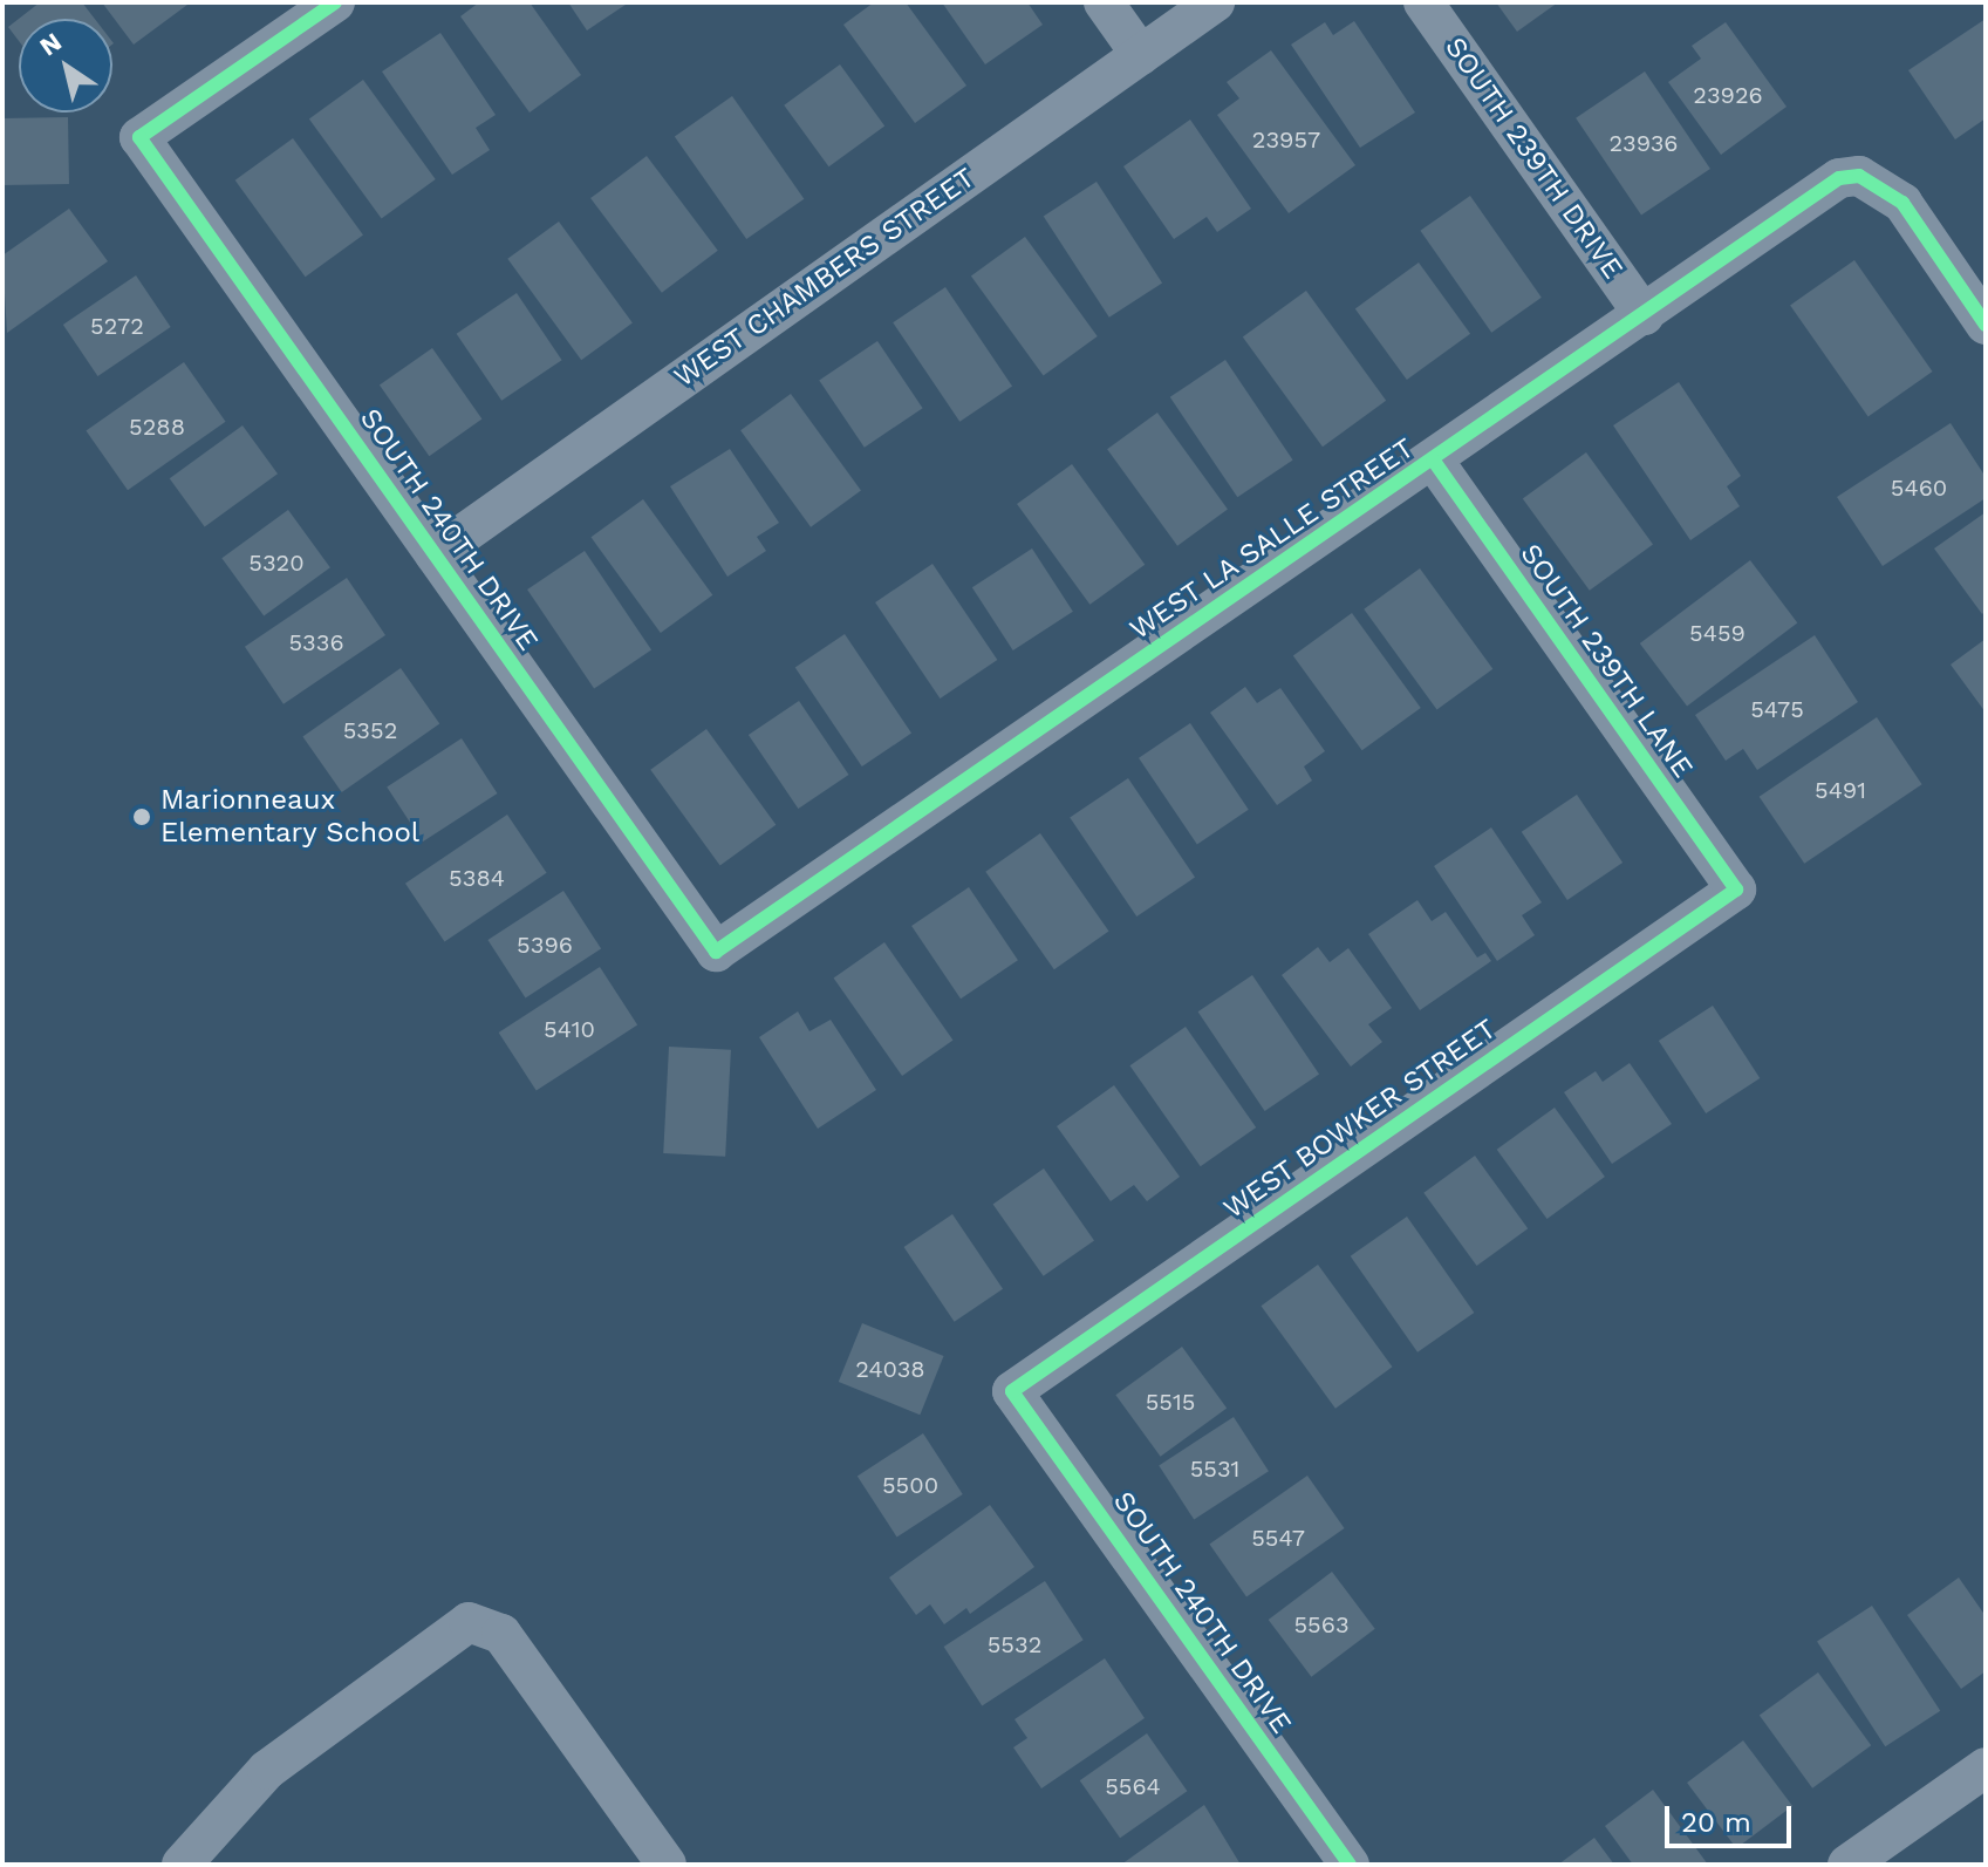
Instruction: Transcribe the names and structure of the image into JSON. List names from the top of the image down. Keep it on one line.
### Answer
{"streets":{"street":["SOUTH 239TH DRIVE","WEST CHAMBERS STREET","SOUTH 240TH DRIVE","WEST LA SALLE STREET","SOUTH 239TH LANE","WEST BOWKER STREET"]},"crossings":[["SOUTH 239TH DRIVE","WEST LA SALLE STREET"],["WEST CHAMBERS STREET","SOUTH 240TH DRIVE"],["SOUTH 240TH DRIVE","WEST LA SALLE STREET"],["SOUTH 240TH DRIVE","WEST BOWKER STREET"],["WEST LA SALLE STREET","SOUTH 239TH LANE"],["SOUTH 239TH LANE","WEST BOWKER STREET"]],"places":["Marionneaux Elementary School"],"house_numbers":["23926","23957","23936","5272","5288","5460","5320","5459","5336","5475","5352","5491","5384","5396","5410","24038","5515","5531","5500","5547","5563","5532","5564"],"scale_bar":"20 m","north":"top left"}
